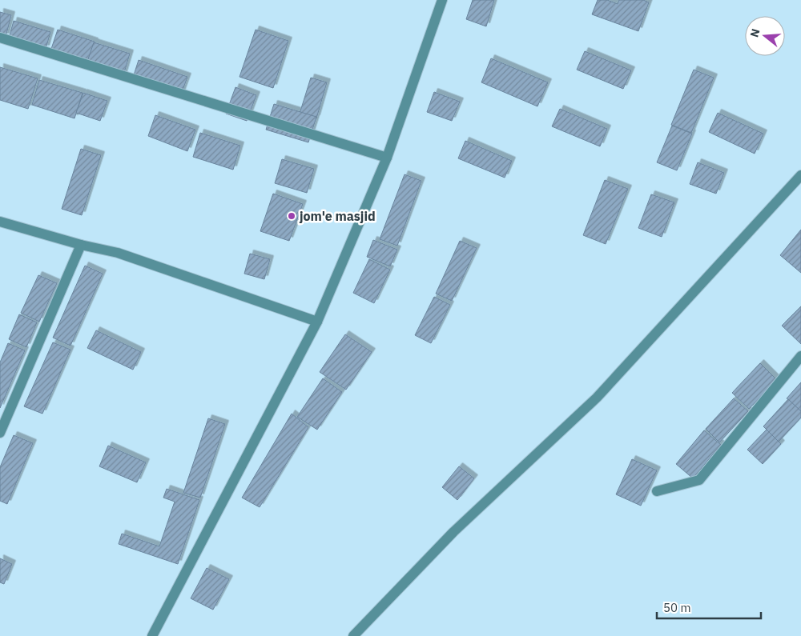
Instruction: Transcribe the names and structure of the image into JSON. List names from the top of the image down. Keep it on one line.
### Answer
{"places":["jom'e masjid"],"scale_bar":"50 m","north":"left"}
